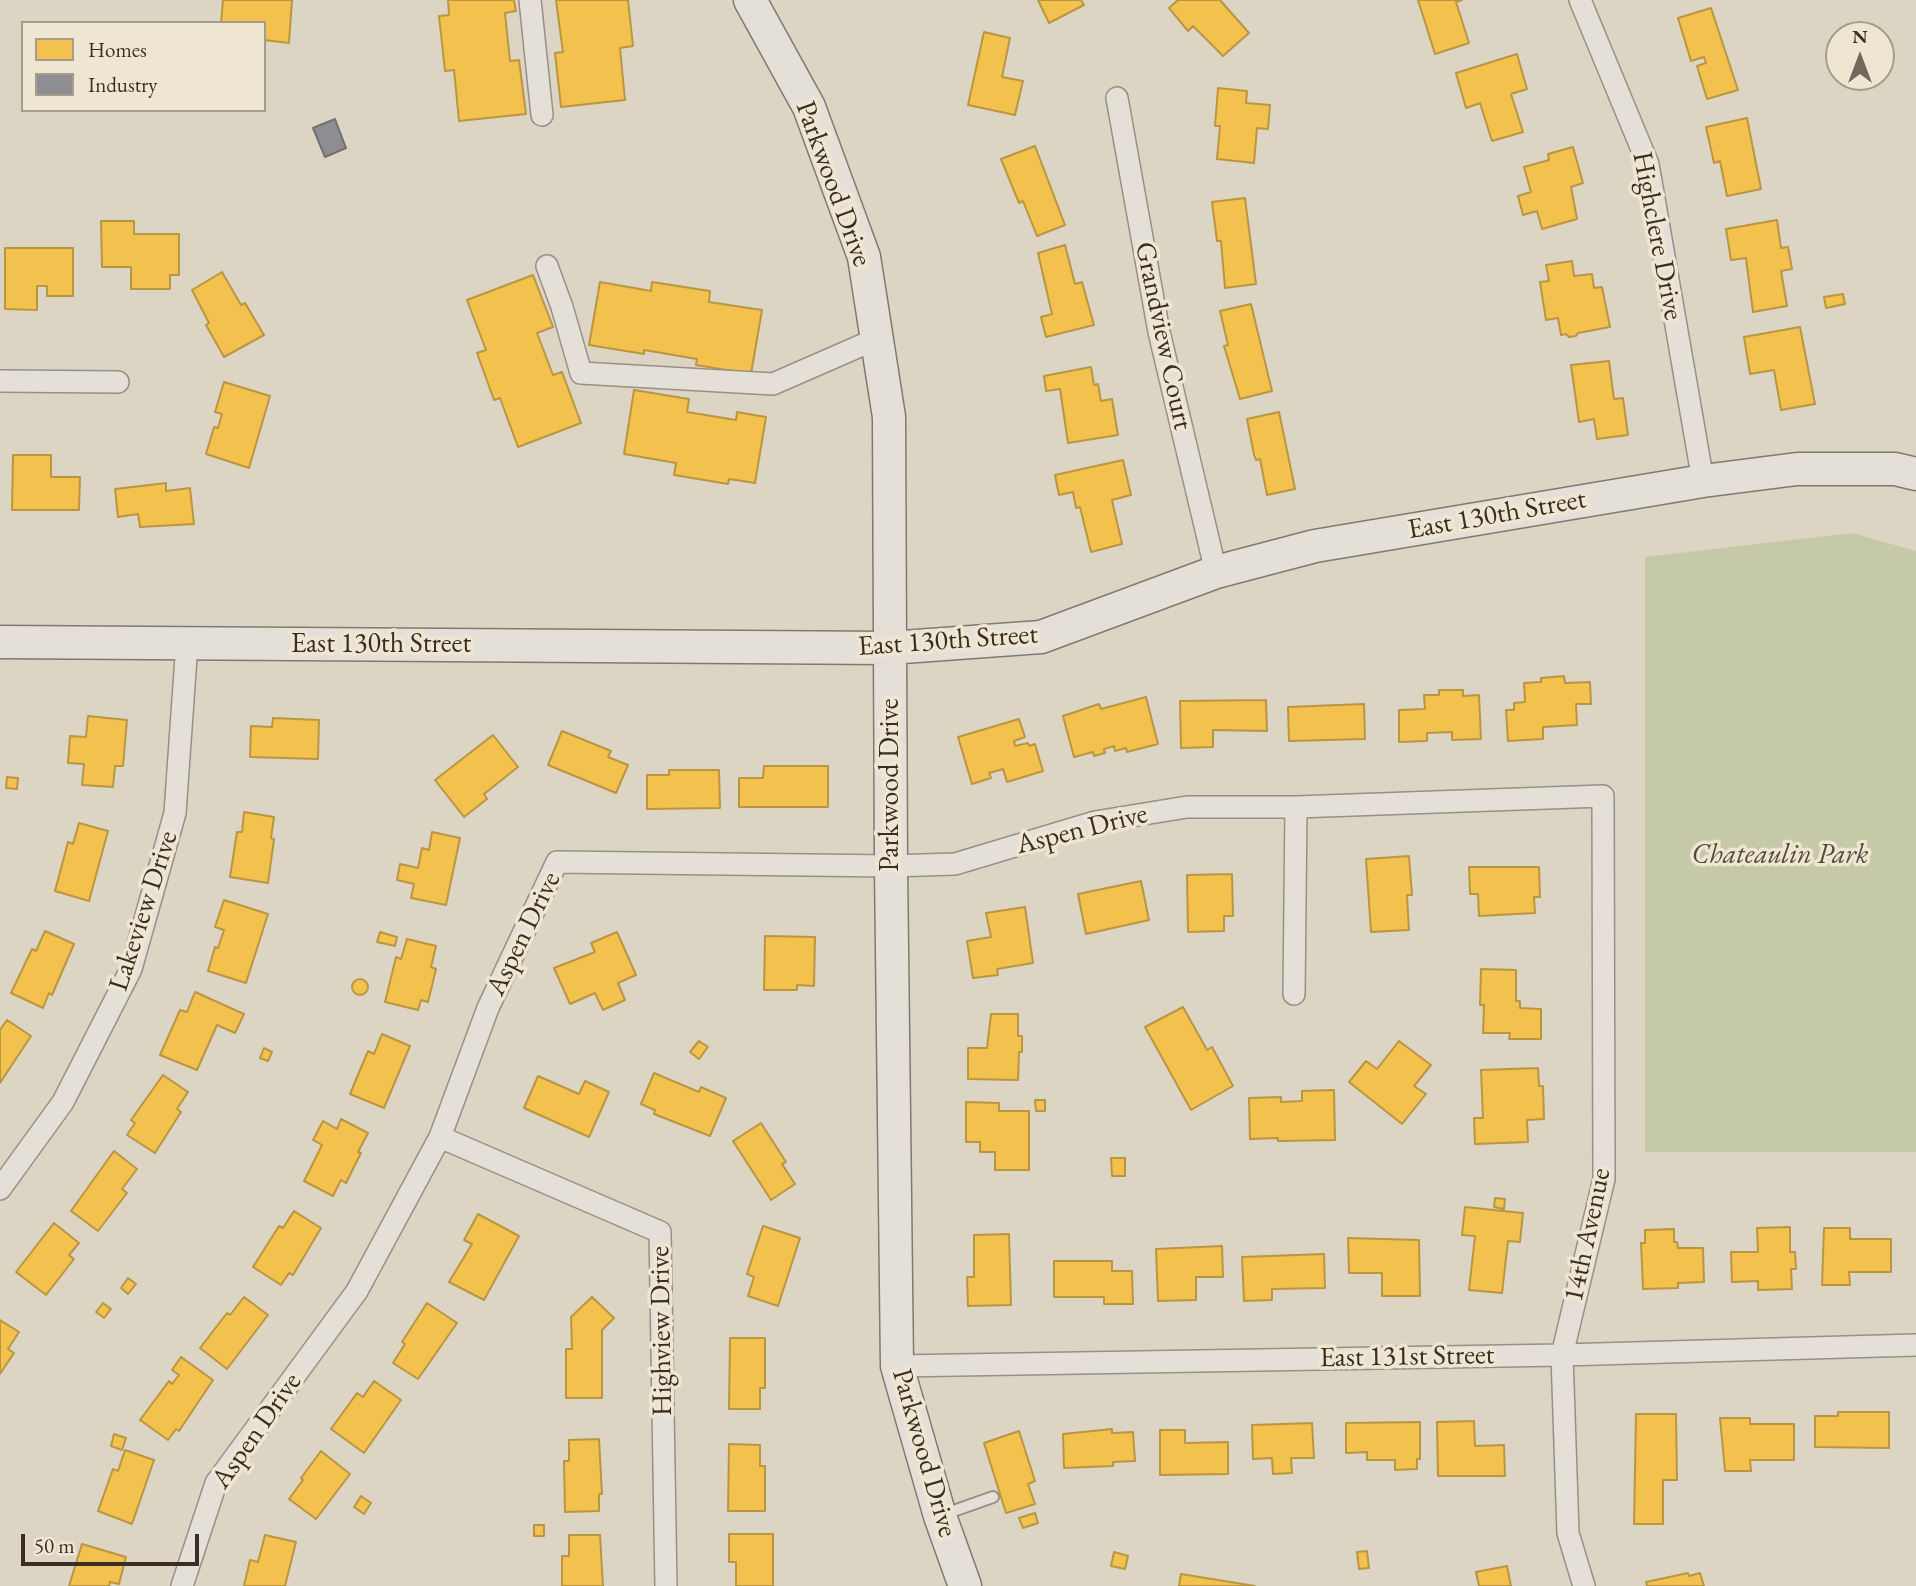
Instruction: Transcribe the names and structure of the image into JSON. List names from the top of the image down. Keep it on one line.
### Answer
{"streets":{"street":["Parkwood Drive","Highclere Drive","Grandview Court","East 130th Street","Aspen Drive","Lakeview Drive","14th Avenue","Highview Drive","East 131st Street"]},"crossings":[["Parkwood Drive","East 130th Street"],["Parkwood Drive","Aspen Drive"],["Parkwood Drive","East 131st Street"],["Highclere Drive","East 130th Street"],["Grandview Court","East 130th Street"],["East 130th Street","Lakeview Drive"],["Aspen Drive","14th Avenue"],["Aspen Drive","Highview Drive"],["14th Avenue","East 131st Street"]],"parks":["Chateaulin Park"],"legend":["Homes","Industry"],"scale_bar":"50 m","north":"top"}
